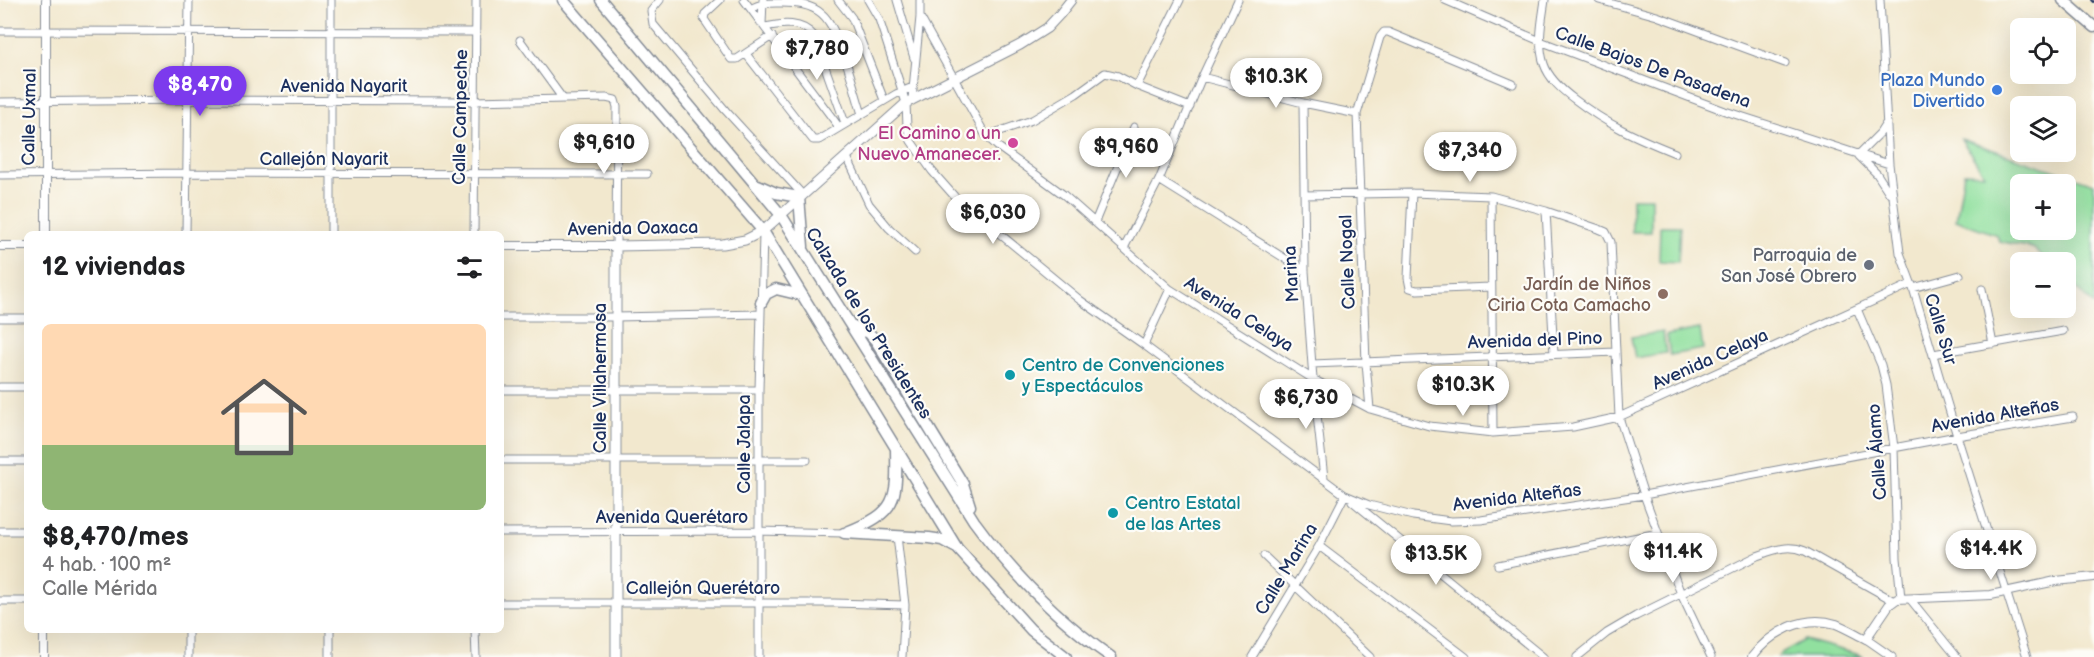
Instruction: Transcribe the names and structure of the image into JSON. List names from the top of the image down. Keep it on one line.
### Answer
{"streets":{"main road":["Avenida Oaxaca","Calzada de los Presidentes","Calle Villahermosa"],"street":["Calle Bajos De Pasadena","Avenida Nayarit","Calle Uxmal","Calle Campeche","Callejón Nayarit","Calle Nogal","Marina","Avenida Celaya","Calle Sur","Avenida del Pino","Avenida Alteñas","Calle Jalapa","Calle Álamo","Avenida Querétaro","Calle Marina","Callejón Querétaro"]},"crossings":[["Calle Bajos De Pasadena","Calle Sur"],["Avenida Nayarit","Calle Uxmal"],["Avenida Nayarit","Calle Campeche"],["Avenida Nayarit","Calle Villahermosa"],["Calle Uxmal","Callejón Nayarit"],["Calle Campeche","Callejón Nayarit"],["Callejón Nayarit","Calle Villahermosa"],["Avenida Oaxaca","Calle Villahermosa"],["Avenida Oaxaca","Calle Jalapa"],["Calle Nogal","Avenida Celaya"],["Calle Nogal","Avenida del Pino"],["Marina","Avenida Celaya"],["Marina","Avenida del Pino"],["Marina","Avenida Alteñas"],["Avenida Celaya","Calle Sur"],["Avenida Celaya","Calle Álamo"],["Calle Sur","Avenida Alteñas"],["Calle Villahermosa","Avenida Querétaro"],["Calle Villahermosa","Callejón Querétaro"],["Avenida Alteñas","Calle Álamo"],["Avenida Alteñas","Calle Marina"],["Calle Jalapa","Avenida Querétaro"],["Calle Jalapa","Callejón Querétaro"]],"places":["Plaza Mundo Divertido","El Camino a un Nuevo Amanecer.","Parroquia de San José Obrero","Jardín de Niños Ciria Cota Camacho","Centro de Convenciones y Espectáculos","Centro Estatal de las Artes"],"page":{"map_buttons":["+","−"],"price":["$7,780","$10.3K","$8,470","$9,610","$9,960","$7,340","$6,030","$10.3K","$6,730","$14.4K","$11.4K","$13.5K"],"heading":"12 viviendas","list":[{"name":"$8,470/mes","note":"4 hab. · 100 m² · Calle Mérida"}]}}
